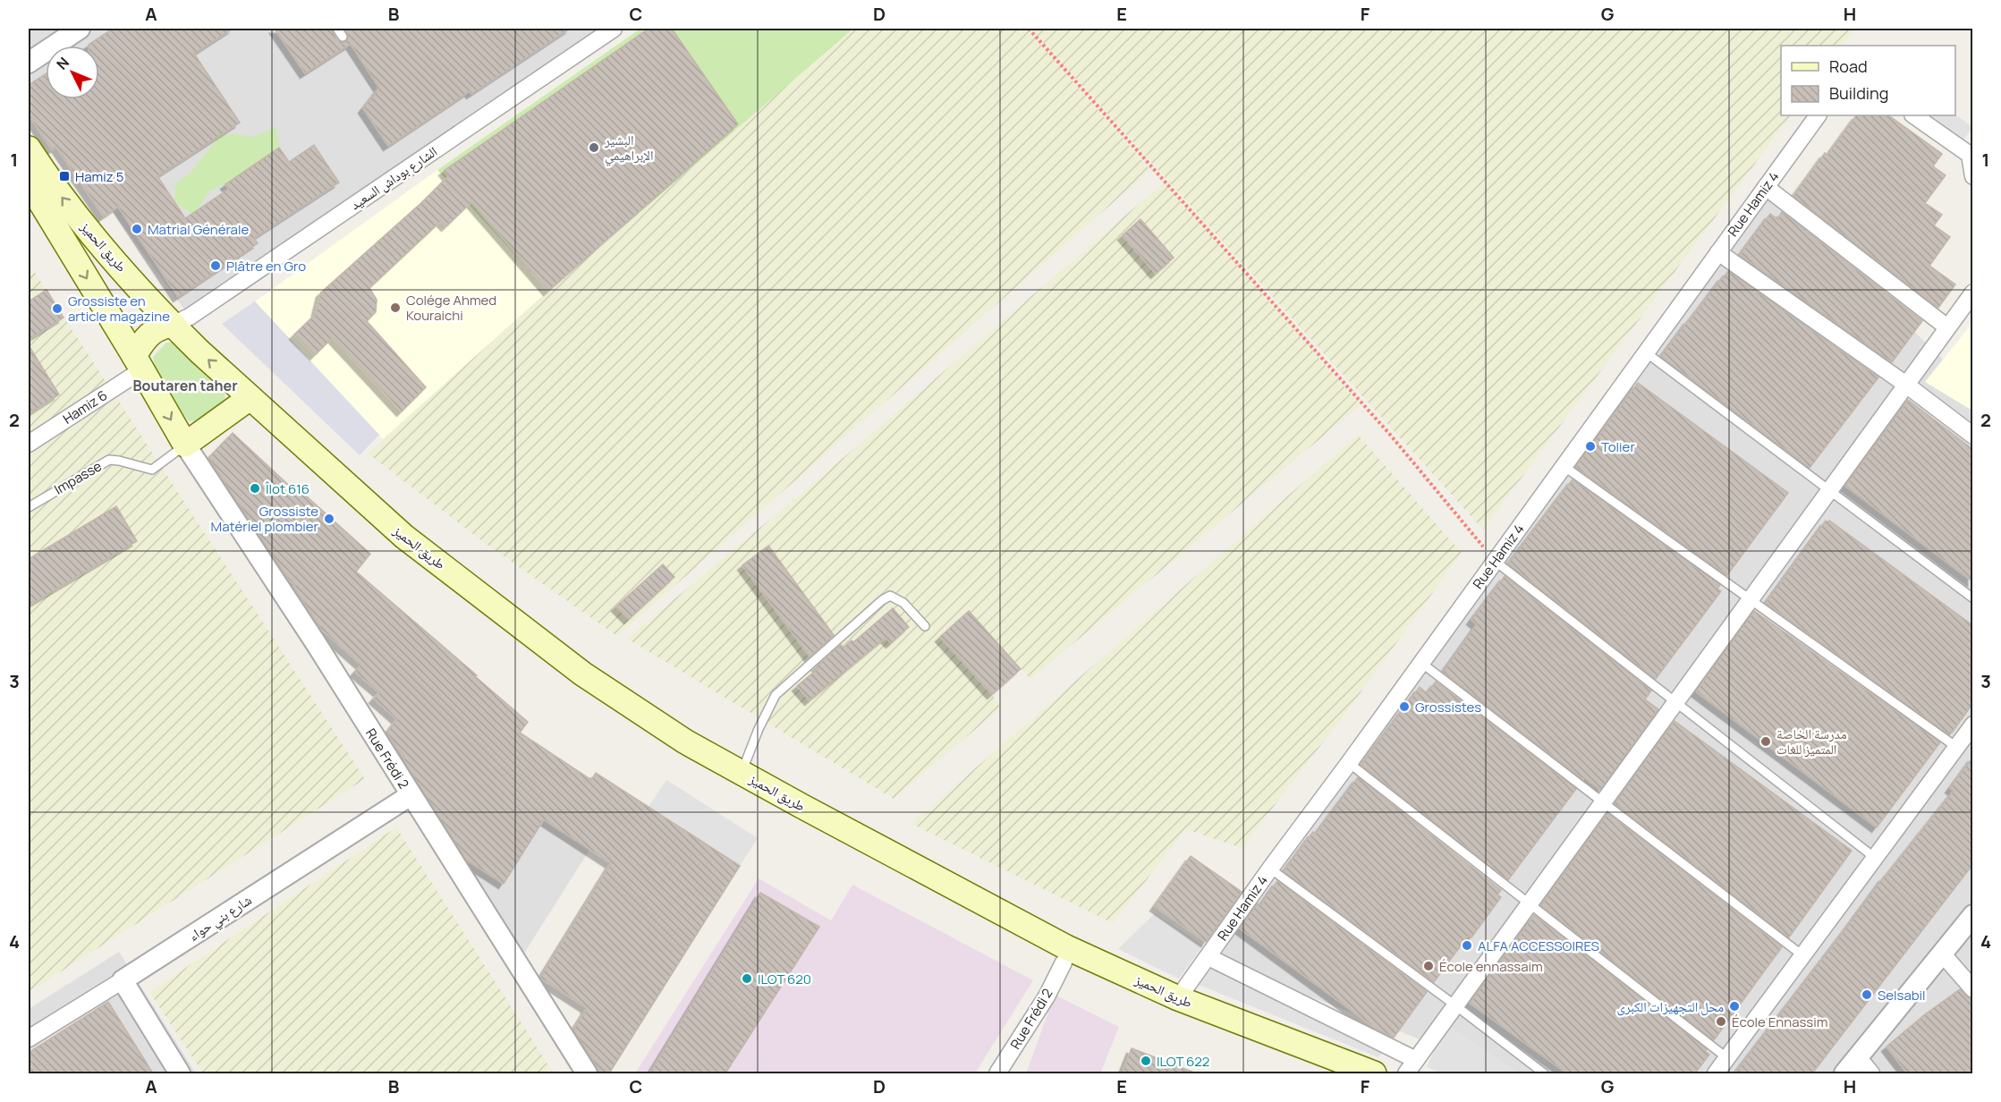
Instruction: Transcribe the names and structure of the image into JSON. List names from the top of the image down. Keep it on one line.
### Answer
{"streets":{"main road":["طريق الحميز"],"street":["الشارع بوداش السعيد","Rue Hamiz 4","Hamiz 6","Rue Frédi 2","شارع بني حواء"],"lane":["Impasse"]},"crossings":[["الشارع بوداش السعيد","طريق الحميز"],["Rue Hamiz 4","طريق الحميز"],["طريق الحميز","Rue Frédi 2"],["Impasse","Rue Frédi 2"],["Rue Frédi 2","شارع بني حواء"]],"districts":["Boutaren taher"],"places":{"other":["البشير الإبراهيمي","Matrial Générale","Plâtre en Gro","Colége Ahmed Kouraichi","Grossiste en article magazine","Tolier","Îlot 616","Grossiste Matériel plombier","Grossistes","مدرسة الخاصة المتميز للغات","ALFA ACCESSOIRES","École ennassaim","ILOT 620","Selsabil","محل التجهيزات الكبرى","École Ennassim","ILOT 622"],"transit":["Hamiz 5"]},"legend":["Road","Building"],"north":"top left","grid":{"columns":["A","B","C","D","E","F","G","H"],"rows":["1","2","3","4"]}}
